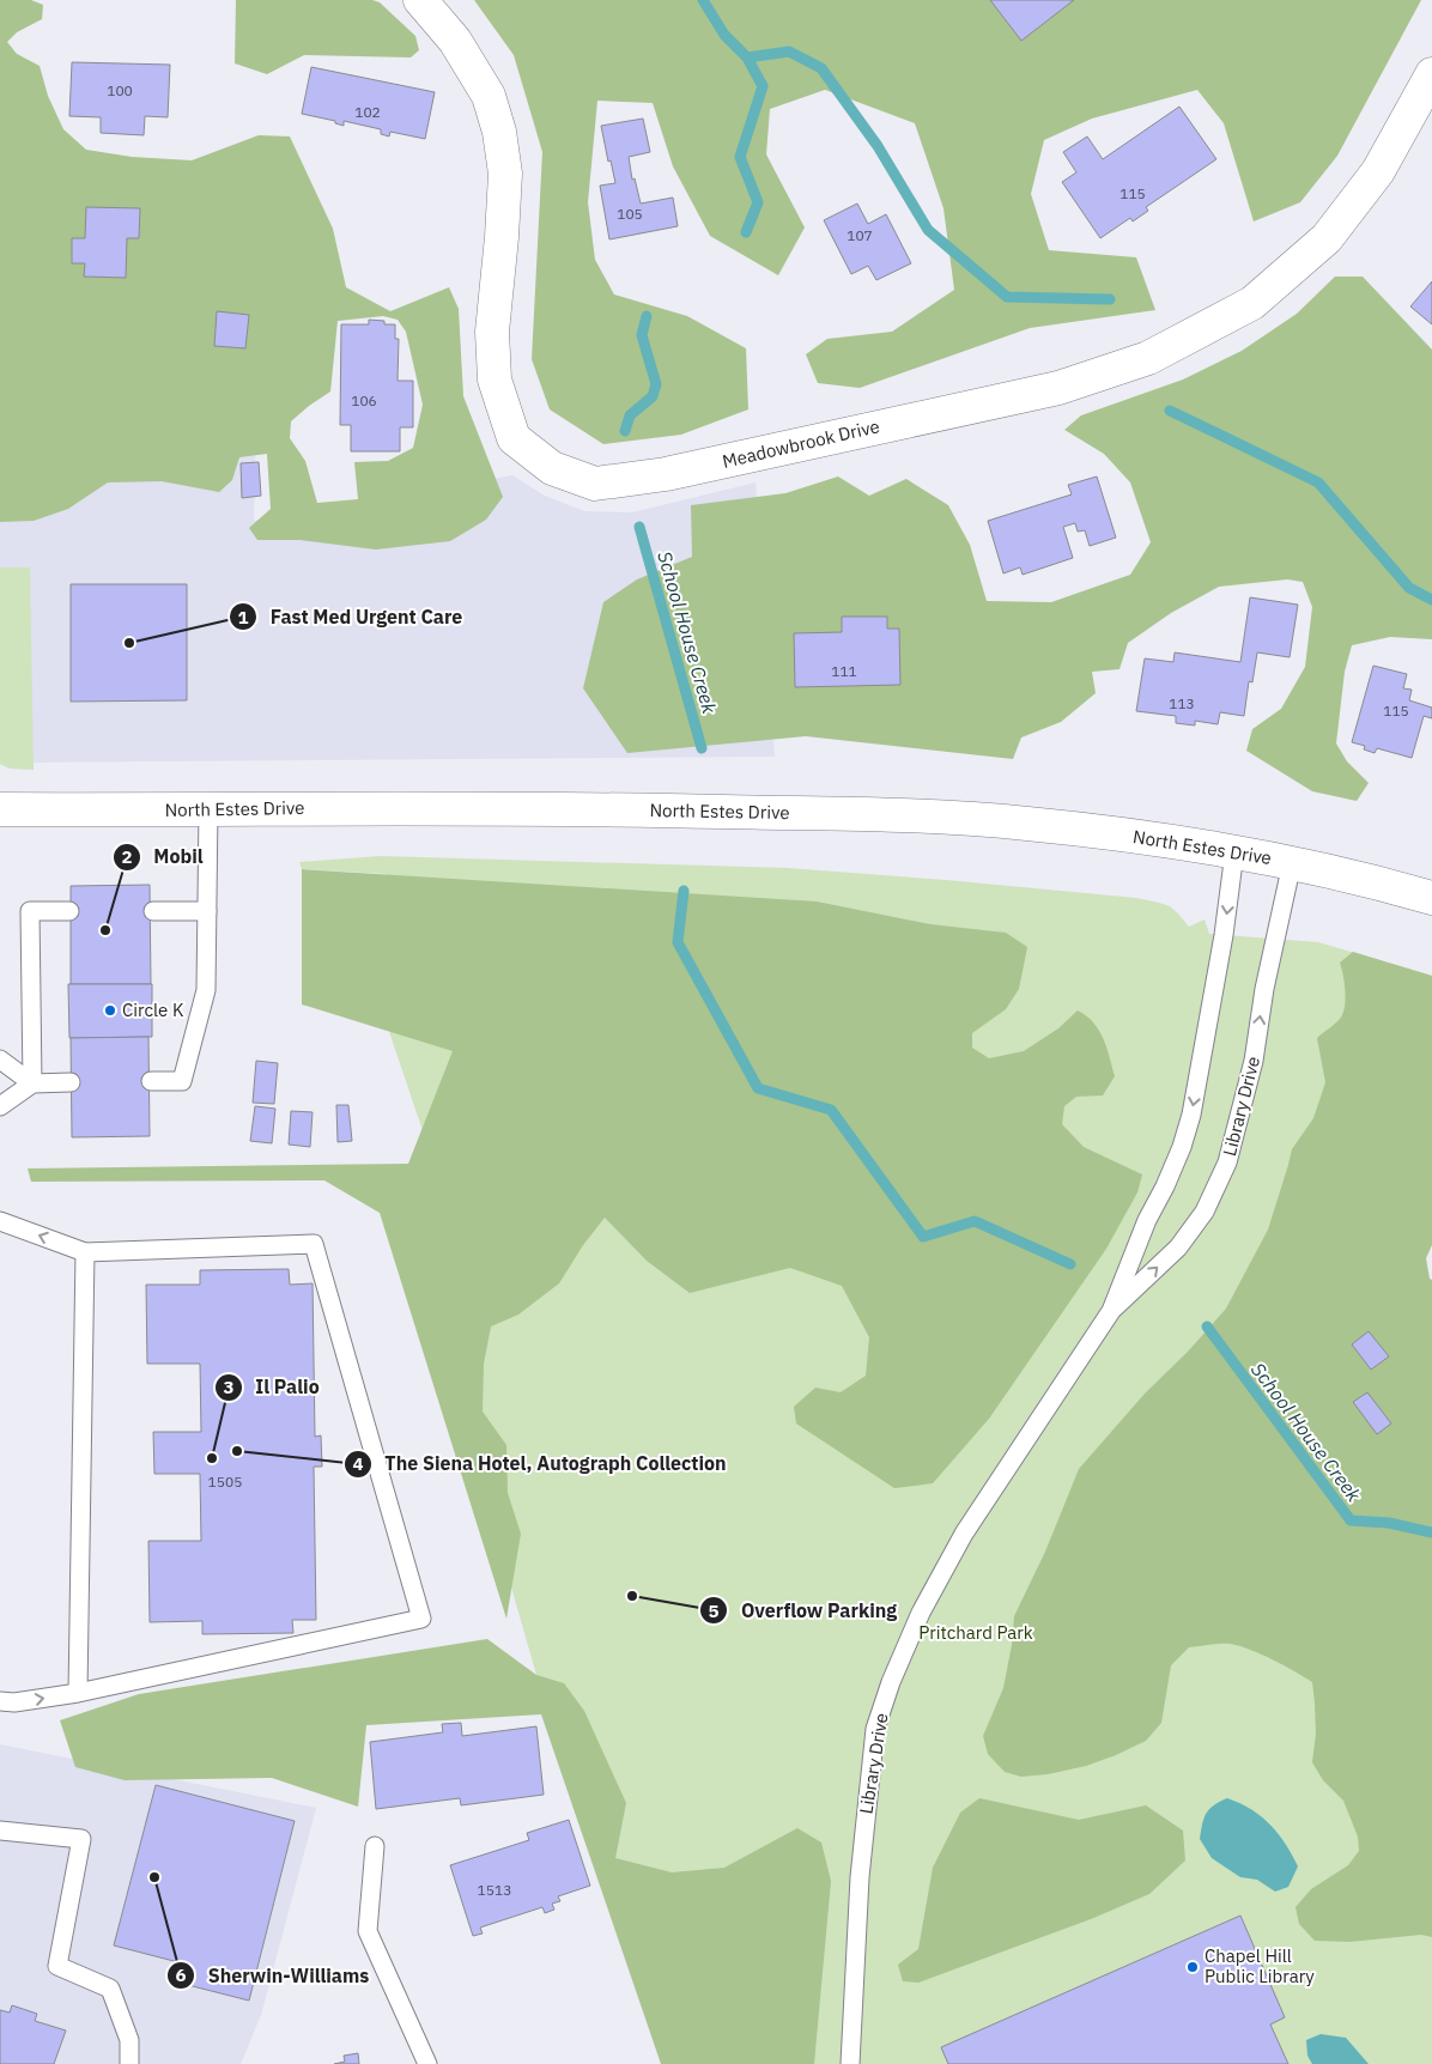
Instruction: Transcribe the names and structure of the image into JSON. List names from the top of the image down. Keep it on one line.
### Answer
{"streets":{"street":["Meadowbrook Drive","North Estes Drive"],"lane":["Library Drive"]},"crossings":[["North Estes Drive","Library Drive"]],"water":["School House Creek"],"parks":["Pritchard Park"],"places":["Fast Med Urgent Care","Mobil","Circle K","The Siena Hotel, Autograph Collection","Il Palio","Overflow Parking","Sherwin-Williams","Chapel Hill Public Library"],"house_numbers":["100","102","115","105","107","106","111","113","115","1505","1513"]}
